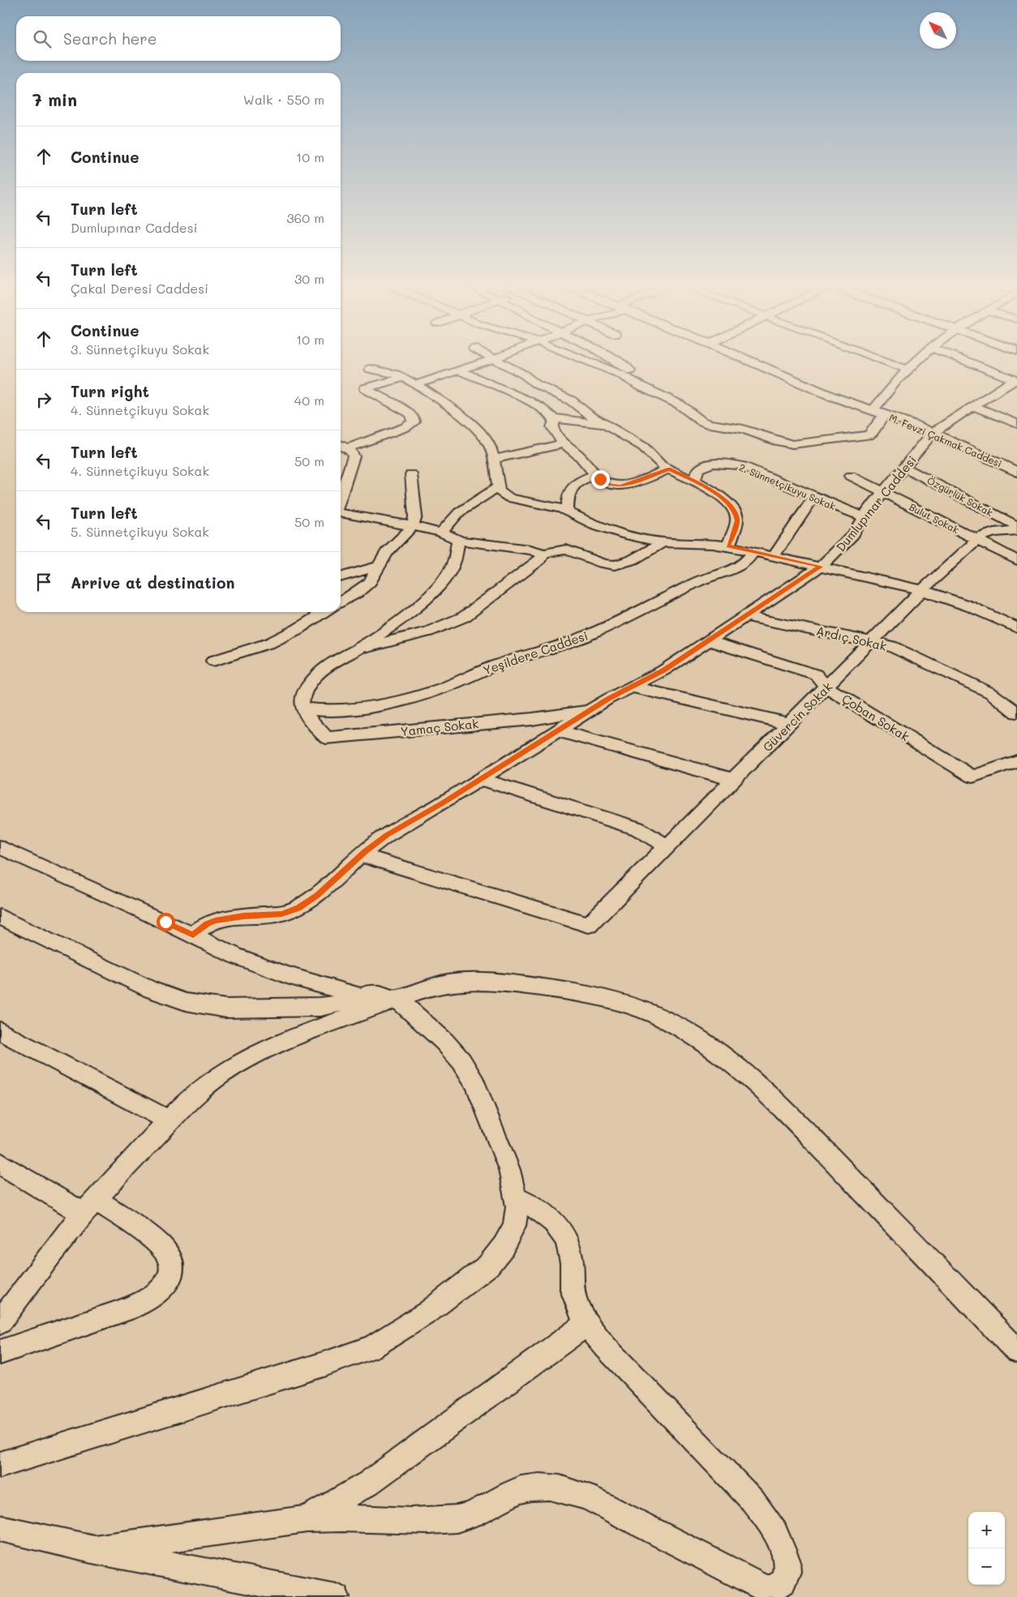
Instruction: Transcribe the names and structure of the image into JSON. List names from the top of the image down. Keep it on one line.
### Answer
{"streets":{"street":["M. Fevzi Çakmak Caddesi","2. Sünnetçikuyu Sokak","Özgürlük Sokak","Dumlupınar Caddesi","Bulut Sokak","Ardıç Sokak","Yeşildere Caddesi","Güvercin Sokak","Çoban Sokak","Yamaç Sokak"]},"crossings":[["M. Fevzi Çakmak Caddesi","Dumlupınar Caddesi"],["2. Sünnetçikuyu Sokak","Dumlupınar Caddesi"],["Özgürlük Sokak","Dumlupınar Caddesi"],["Dumlupınar Caddesi","Bulut Sokak"],["Dumlupınar Caddesi","Ardıç Sokak"],["Dumlupınar Caddesi","Güvercin Sokak"],["Dumlupınar Caddesi","Çoban Sokak"],["Dumlupınar Caddesi","Yamaç Sokak"],["Bulut Sokak","Güvercin Sokak"],["Ardıç Sokak","Güvercin Sokak"],["Yeşildere Caddesi","Yamaç Sokak"],["Güvercin Sokak","Çoban Sokak"]],"north":"top left","page":{"search":"Search here","heading":["7 min","Walk · 550 m"],"list":[["Continue","10 m"],["Turn left","Dumlupınar Caddesi","360 m"],["Turn left","Çakal Deresi Caddesi","30 m"],["Continue","3. Sünnetçikuyu Sokak","10 m"],["Turn right","4. Sünnetçikuyu Sokak","40 m"],["Turn left","4. Sünnetçikuyu Sokak","50 m"],["Turn left","5. Sünnetçikuyu Sokak","50 m"],"Arrive at destination"],"map_buttons":["+","−"]}}
